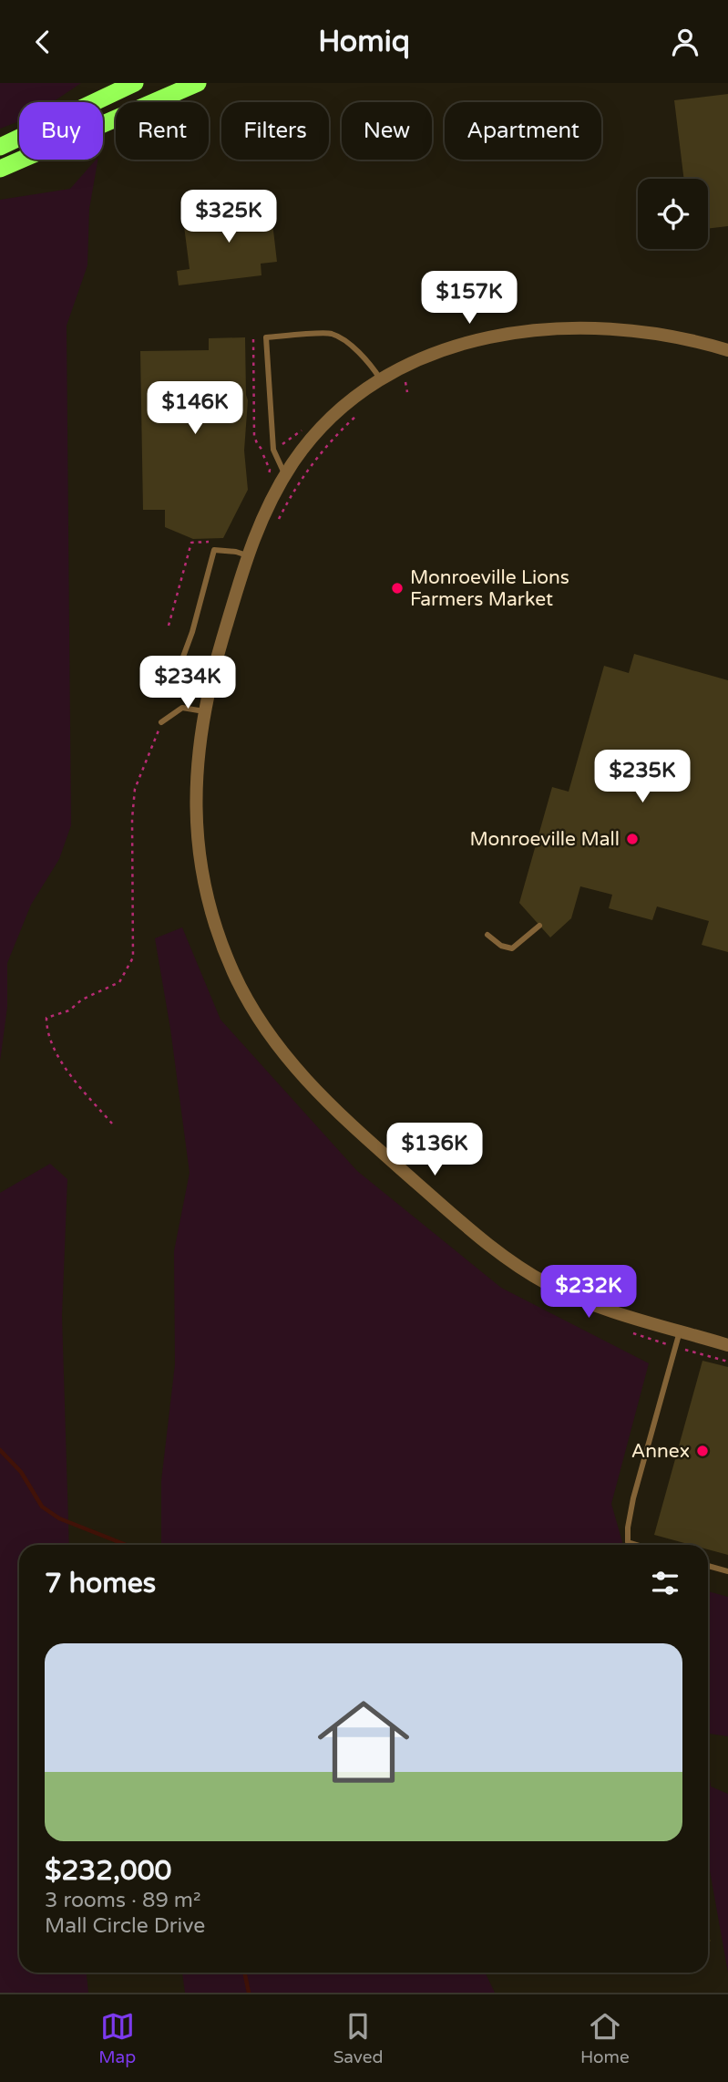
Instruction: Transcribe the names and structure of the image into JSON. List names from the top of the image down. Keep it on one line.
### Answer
{"places":["Monroeville Lions Farmers Market","Monroeville Mall","Annex"],"page":{"header":"Homiq","chip":["Buy","Rent","Filters","New","Apartment"],"price":["$325K","$157K","$146K","$234K","$235K","$136K","$232K"],"heading":"7 homes","list":[{"name":"$232,000","note":"3 rooms · 89 m² · Mall Circle Drive"}],"tabs":["Map","Saved","Home"]}}
